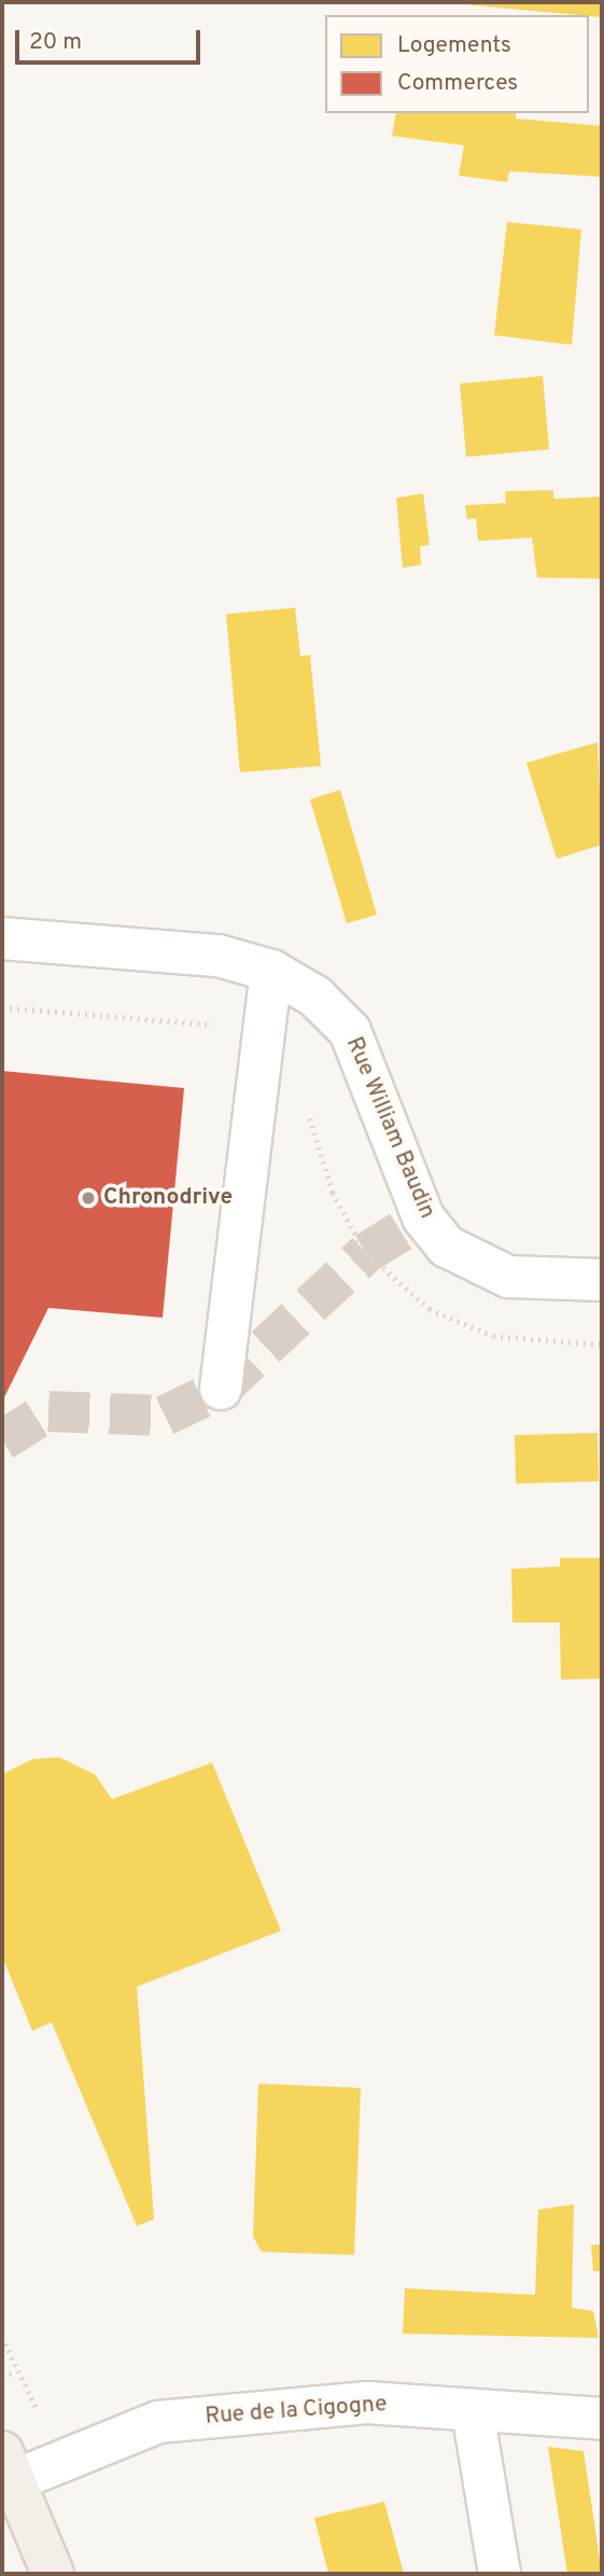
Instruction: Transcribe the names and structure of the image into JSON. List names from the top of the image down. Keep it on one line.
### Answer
{"streets":{"street":["Rue William Baudin","Rue de la Cigogne"]},"places":["Chronodrive"],"legend":["Logements","Commerces"],"scale_bar":"20 m"}
